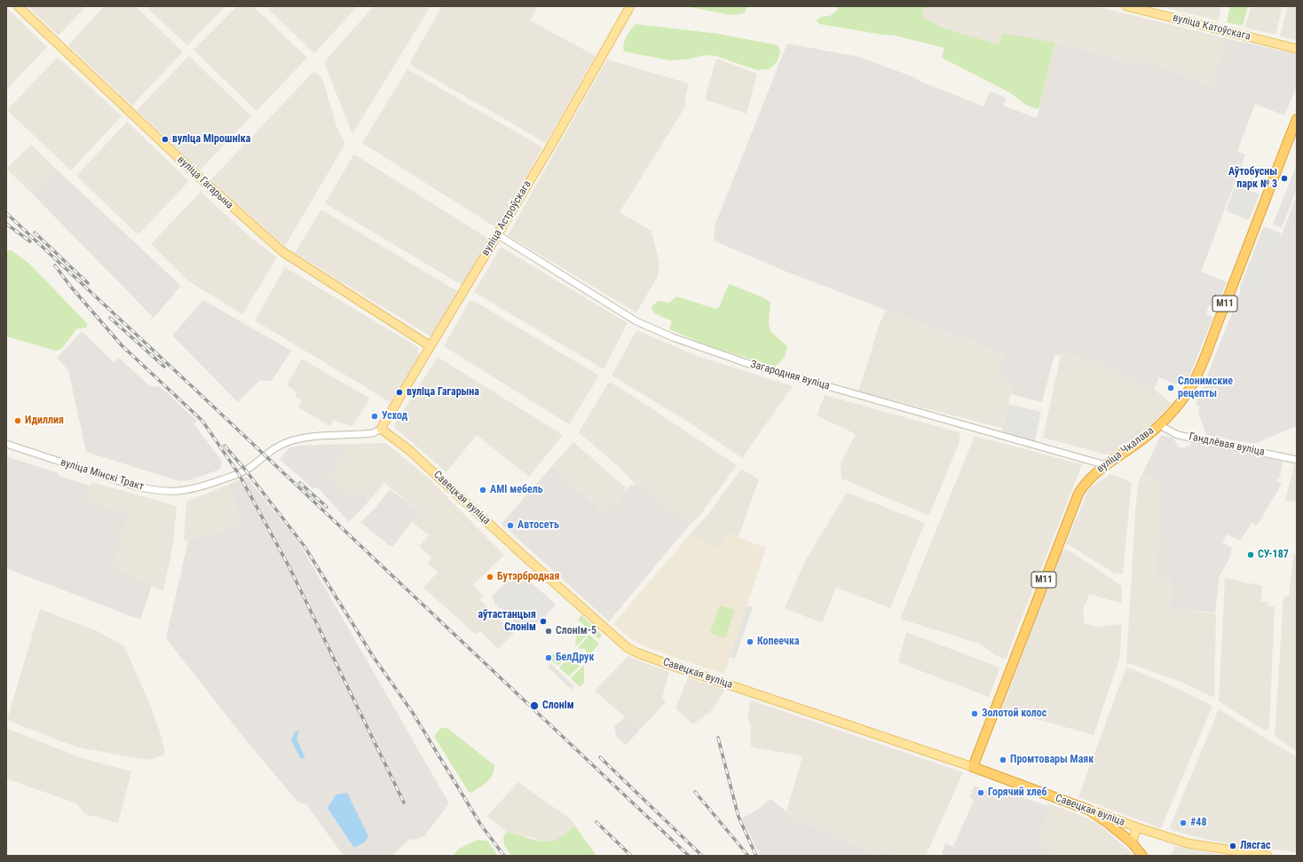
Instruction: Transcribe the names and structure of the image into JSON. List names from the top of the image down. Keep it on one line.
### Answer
{"streets":{"highway":["М11","вуліца Чкалава","Савецкая вуліца"],"main road":["вуліца Катоўскага","вуліца Гагарына","вуліца Астроўскага"],"street":["Загародняя вуліца","Гандлёвая вуліца","вуліца Мінскі Тракт"]},"crossings":[["вуліца Гагарына","вуліца Астроўскага"],["вуліца Астроўскага","Загародняя вуліца"],["вуліца Астроўскага","вуліца Мінскі Тракт"],["вуліца Астроўскага","Савецкая вуліца"],["Загародняя вуліца","вуліца Чкалава"],["Гандлёвая вуліца","вуліца Чкалава"],["вуліца Чкалава","Савецкая вуліца"],["вуліца Мінскі Тракт","Савецкая вуліца"]],"places":["вуліца Мірошніка","Аўтобусны парк № 3","Слонимские рецепты","вуліца Гагарына","Усход","Идиллия","AMI мебель","Автосеть","СУ-187","Бутэрбродная","аўтастанцыя Слонім","Слонім-5","Копеечка","БелДрук","Слонім","Золотой колос","Промтовары Маяк","Горячий хлеб","#48","Лясгас"]}
